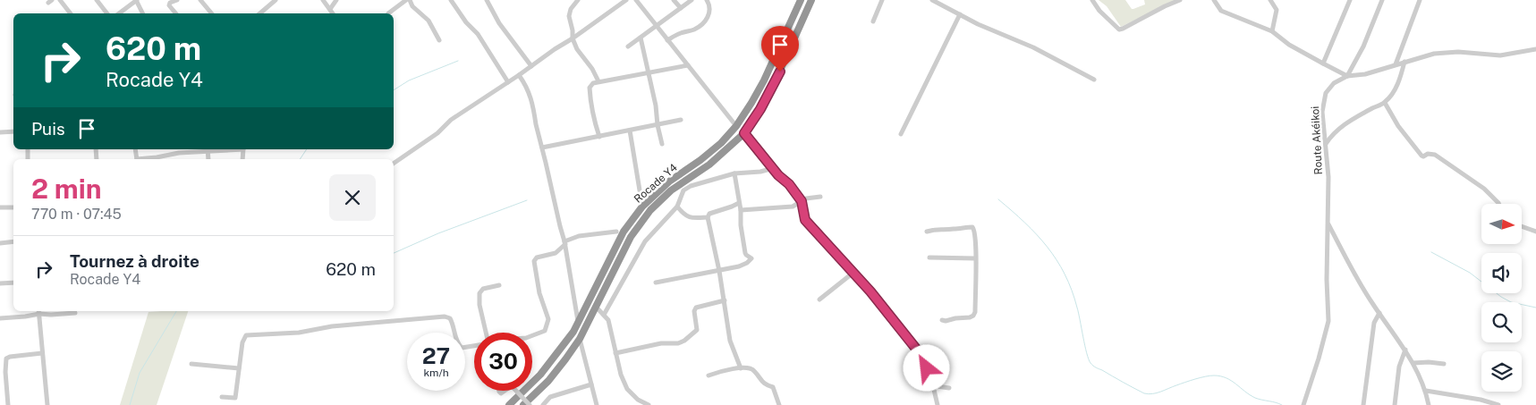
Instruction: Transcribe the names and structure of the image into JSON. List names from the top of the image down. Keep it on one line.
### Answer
{"streets":{"highway":["Rocade Y4"],"street":["Route Akéikoi"]},"north":"right","page":{"turn":["620 m","Rocade Y4"],"then":"Puis","heading":["2 min","770 m · 07:45"],"list":[{"name":"Tournez à droite","note":"Rocade Y4","value":"620 m"}],"speed":"27 km/h","limit":"30"}}
